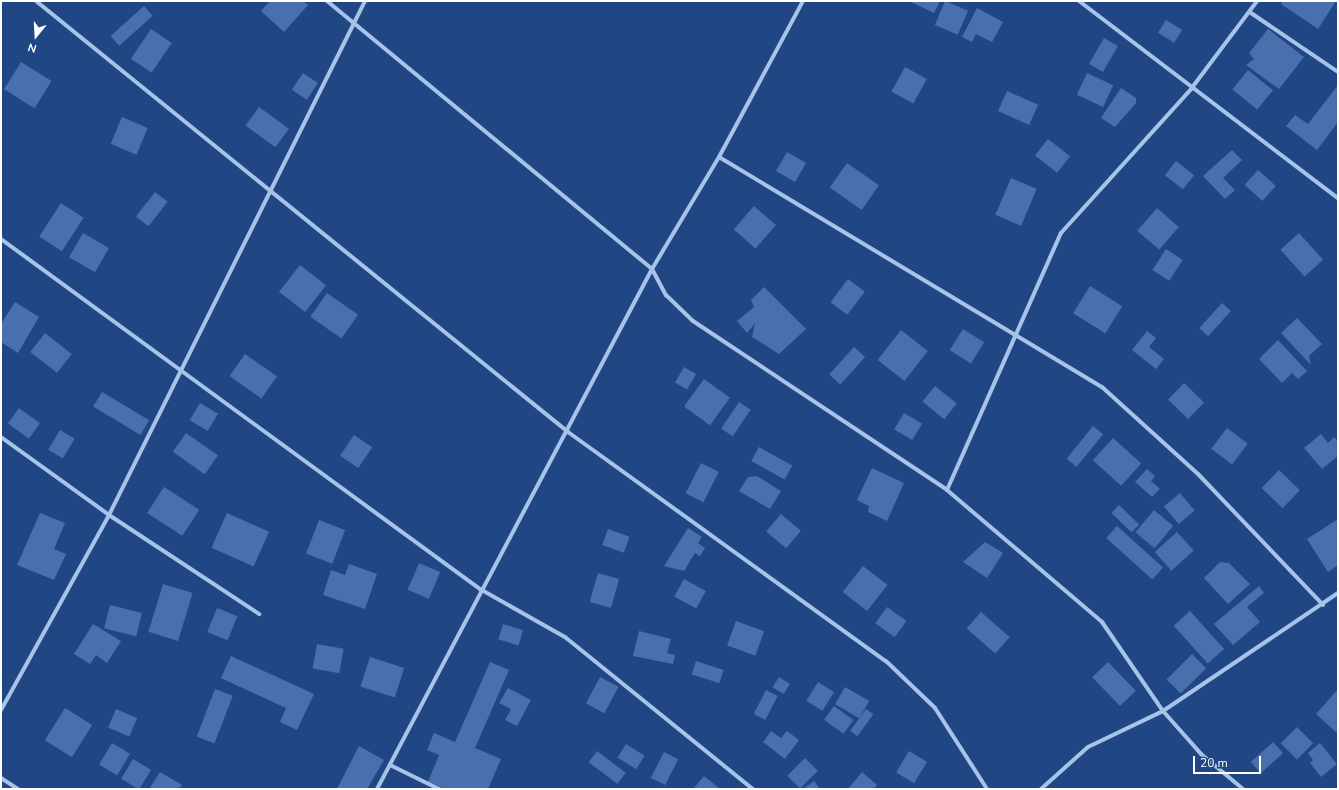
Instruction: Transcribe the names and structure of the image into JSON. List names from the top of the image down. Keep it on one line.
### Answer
{"scale_bar":"20 m","north":"bottom"}
